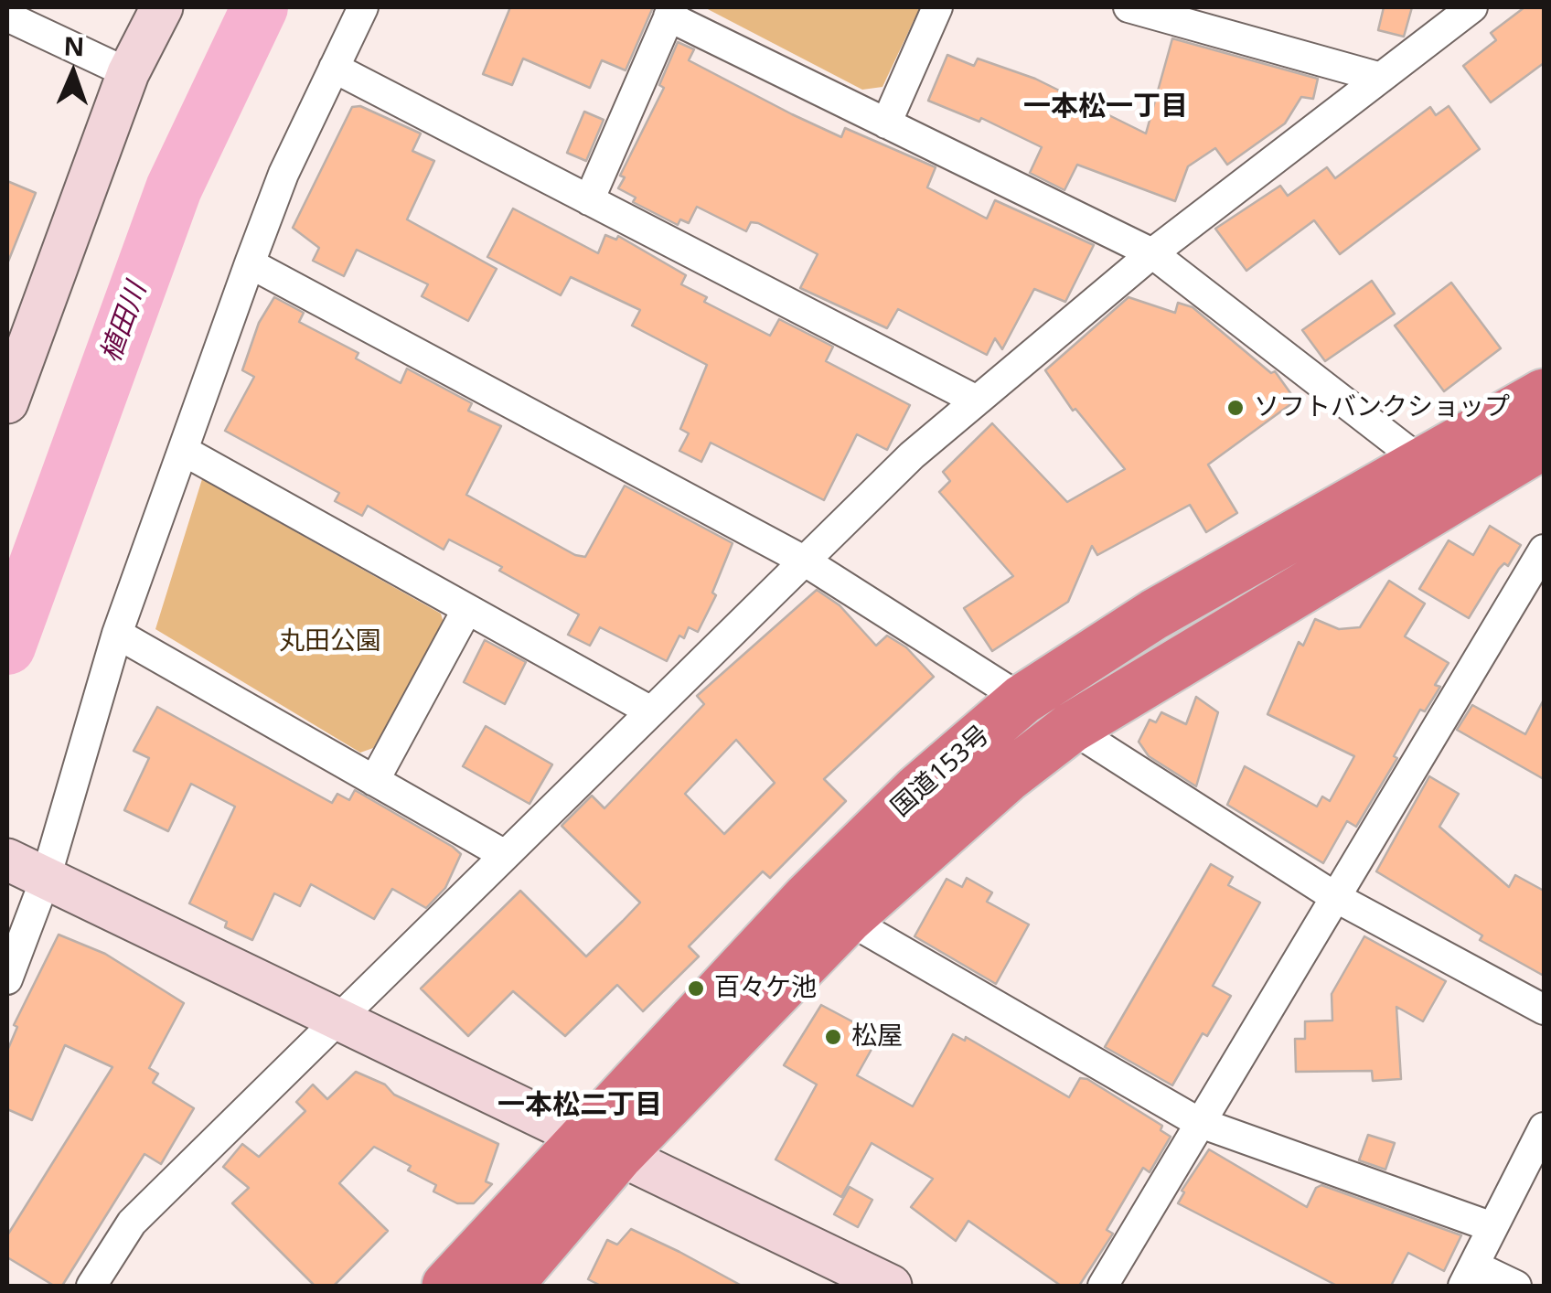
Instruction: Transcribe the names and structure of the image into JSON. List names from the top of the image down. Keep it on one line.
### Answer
{"streets":{"highway":["国道153号"]},"districts":["一本松一丁目","一本松二丁目"],"water":["植田川"],"parks":["丸田公園"],"places":["ソフトバンクショップ","百々ケ池","松屋"],"north":"top"}
